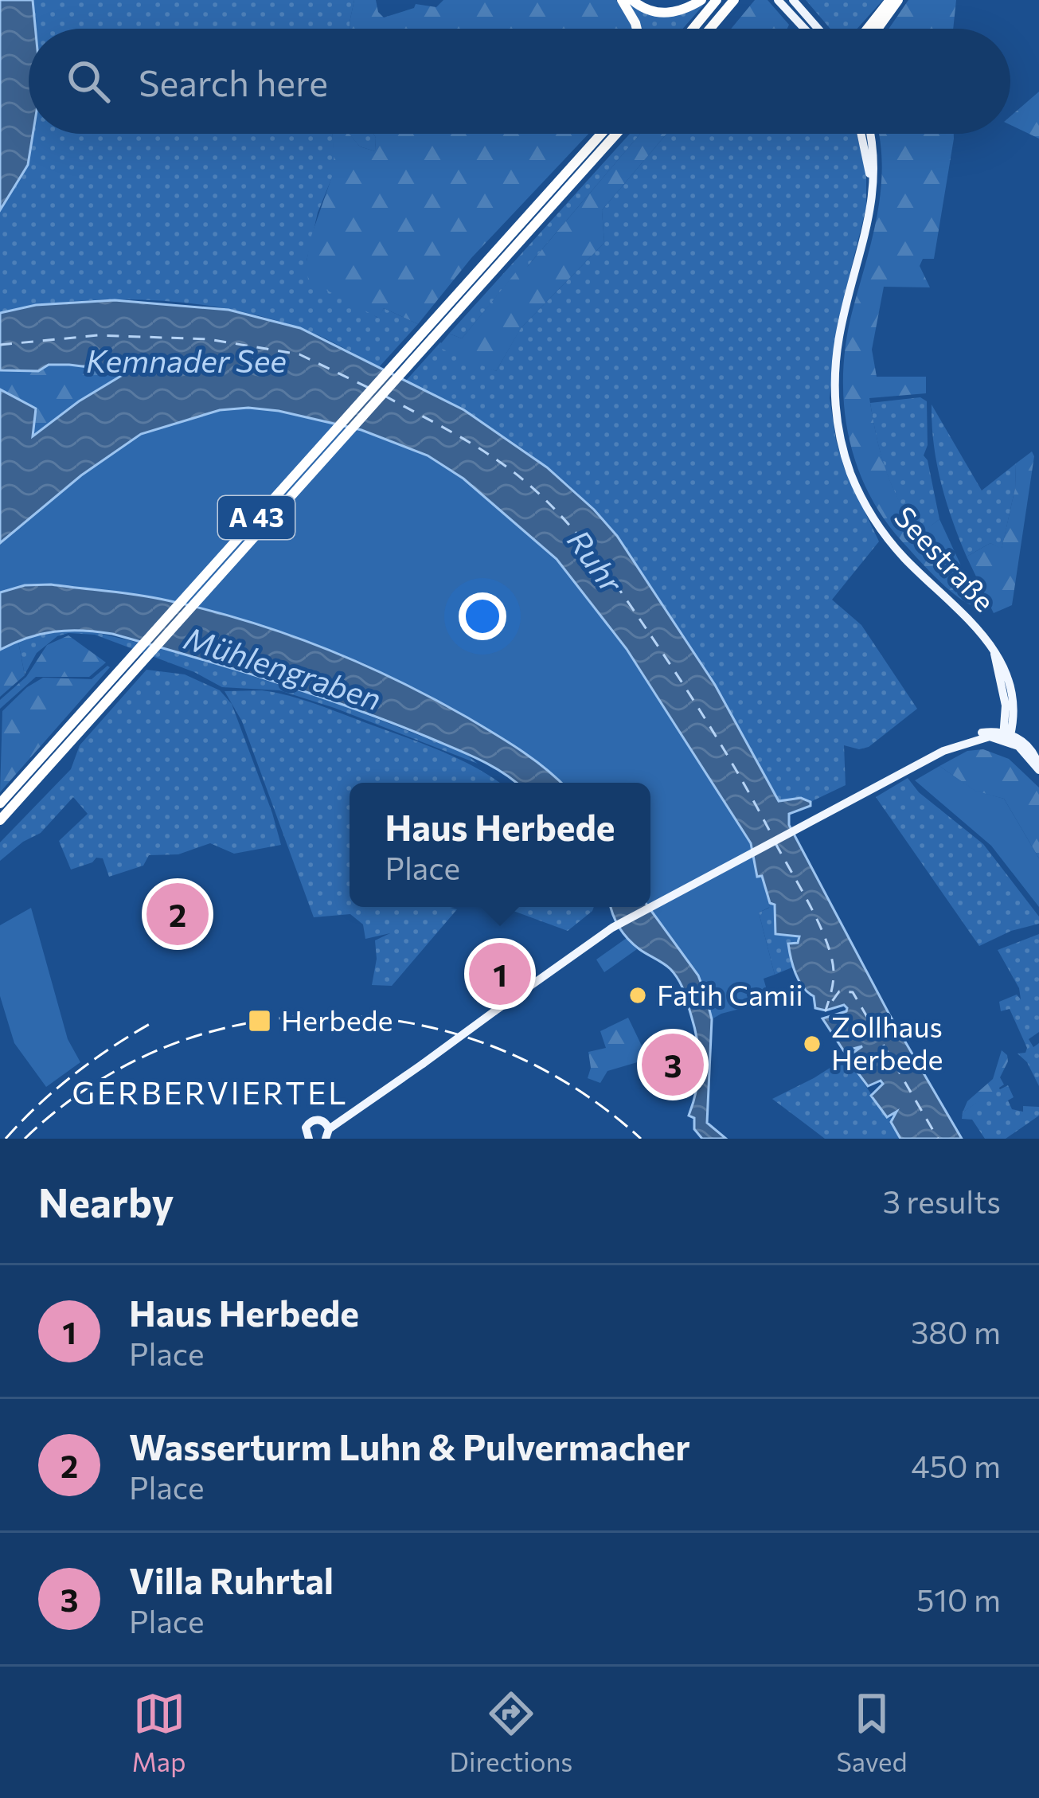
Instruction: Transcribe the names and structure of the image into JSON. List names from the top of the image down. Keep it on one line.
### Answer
{"streets":{"highway":["A 43"],"main road":["Seestraße"]},"districts":["GERBERVIERTEL"],"water":["Kemnader See","Ruhr","Mühlengraben"],"places":{"other":["Fatih Camii","Zollhaus Herbede"],"transit":["Herbede"]},"page":{"search":"Search here","popup":["Haus Herbede","Place"],"pins":["2","1","3"],"heading":["Nearby","3 results"],"list":[{"mark":"1","name":"Haus Herbede","note":"Place","value":"380 m"},{"mark":"2","name":"Wasserturm Luhn & Pulvermacher","note":"Place","value":"450 m"},{"mark":"3","name":"Villa Ruhrtal","note":"Place","value":"510 m"}],"nav":["Map","Directions","Saved"]}}
